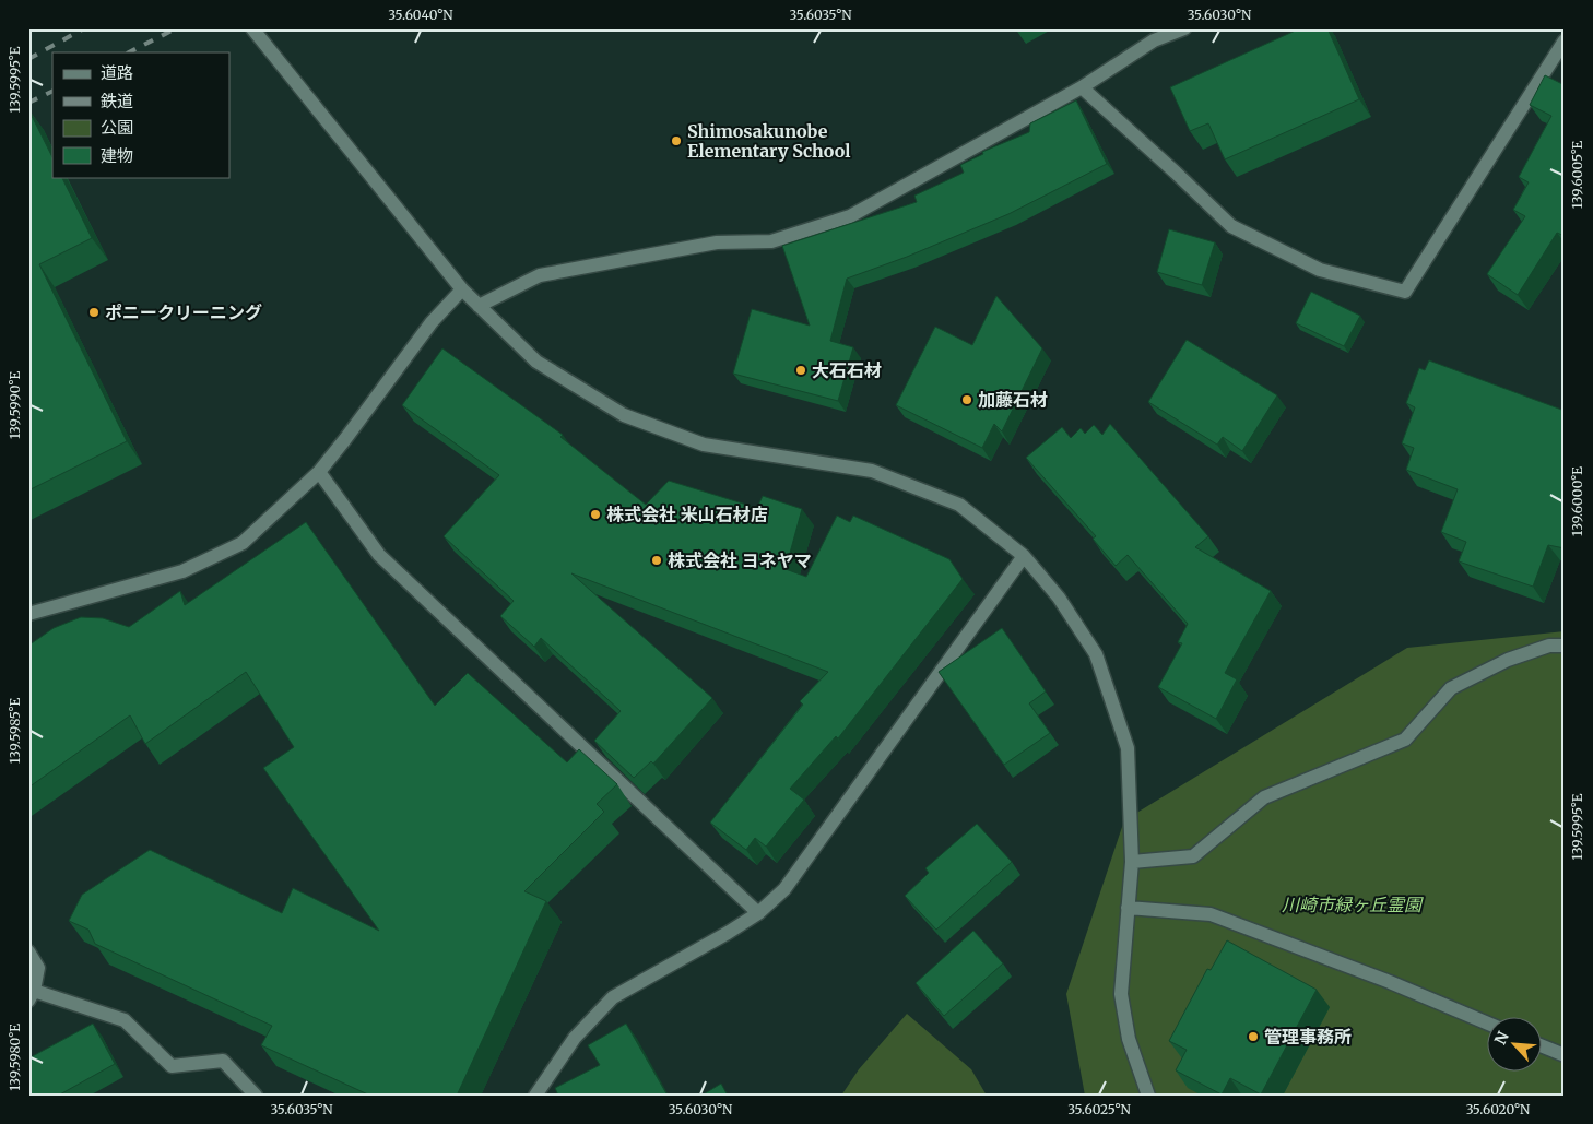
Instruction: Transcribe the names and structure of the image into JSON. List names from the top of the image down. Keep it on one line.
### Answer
{"parks":["川崎市緑ヶ丘霊園"],"places":["Shimosakunobe Elementary School","ポニークリーニング","大石石材","加藤石材","株式会社 米山石材店","株式会社 ヨネヤマ","管理事務所"],"legend":["道路","鉄道","公園","建物"],"north":"top left","coordinates":["35.6040°N","35.6035°N","35.6030°N","139.5995°E","139.6005°E","139.5990°E","139.6000°E","139.5985°E","139.5980°E","35.6025°N","35.6020°N"]}
